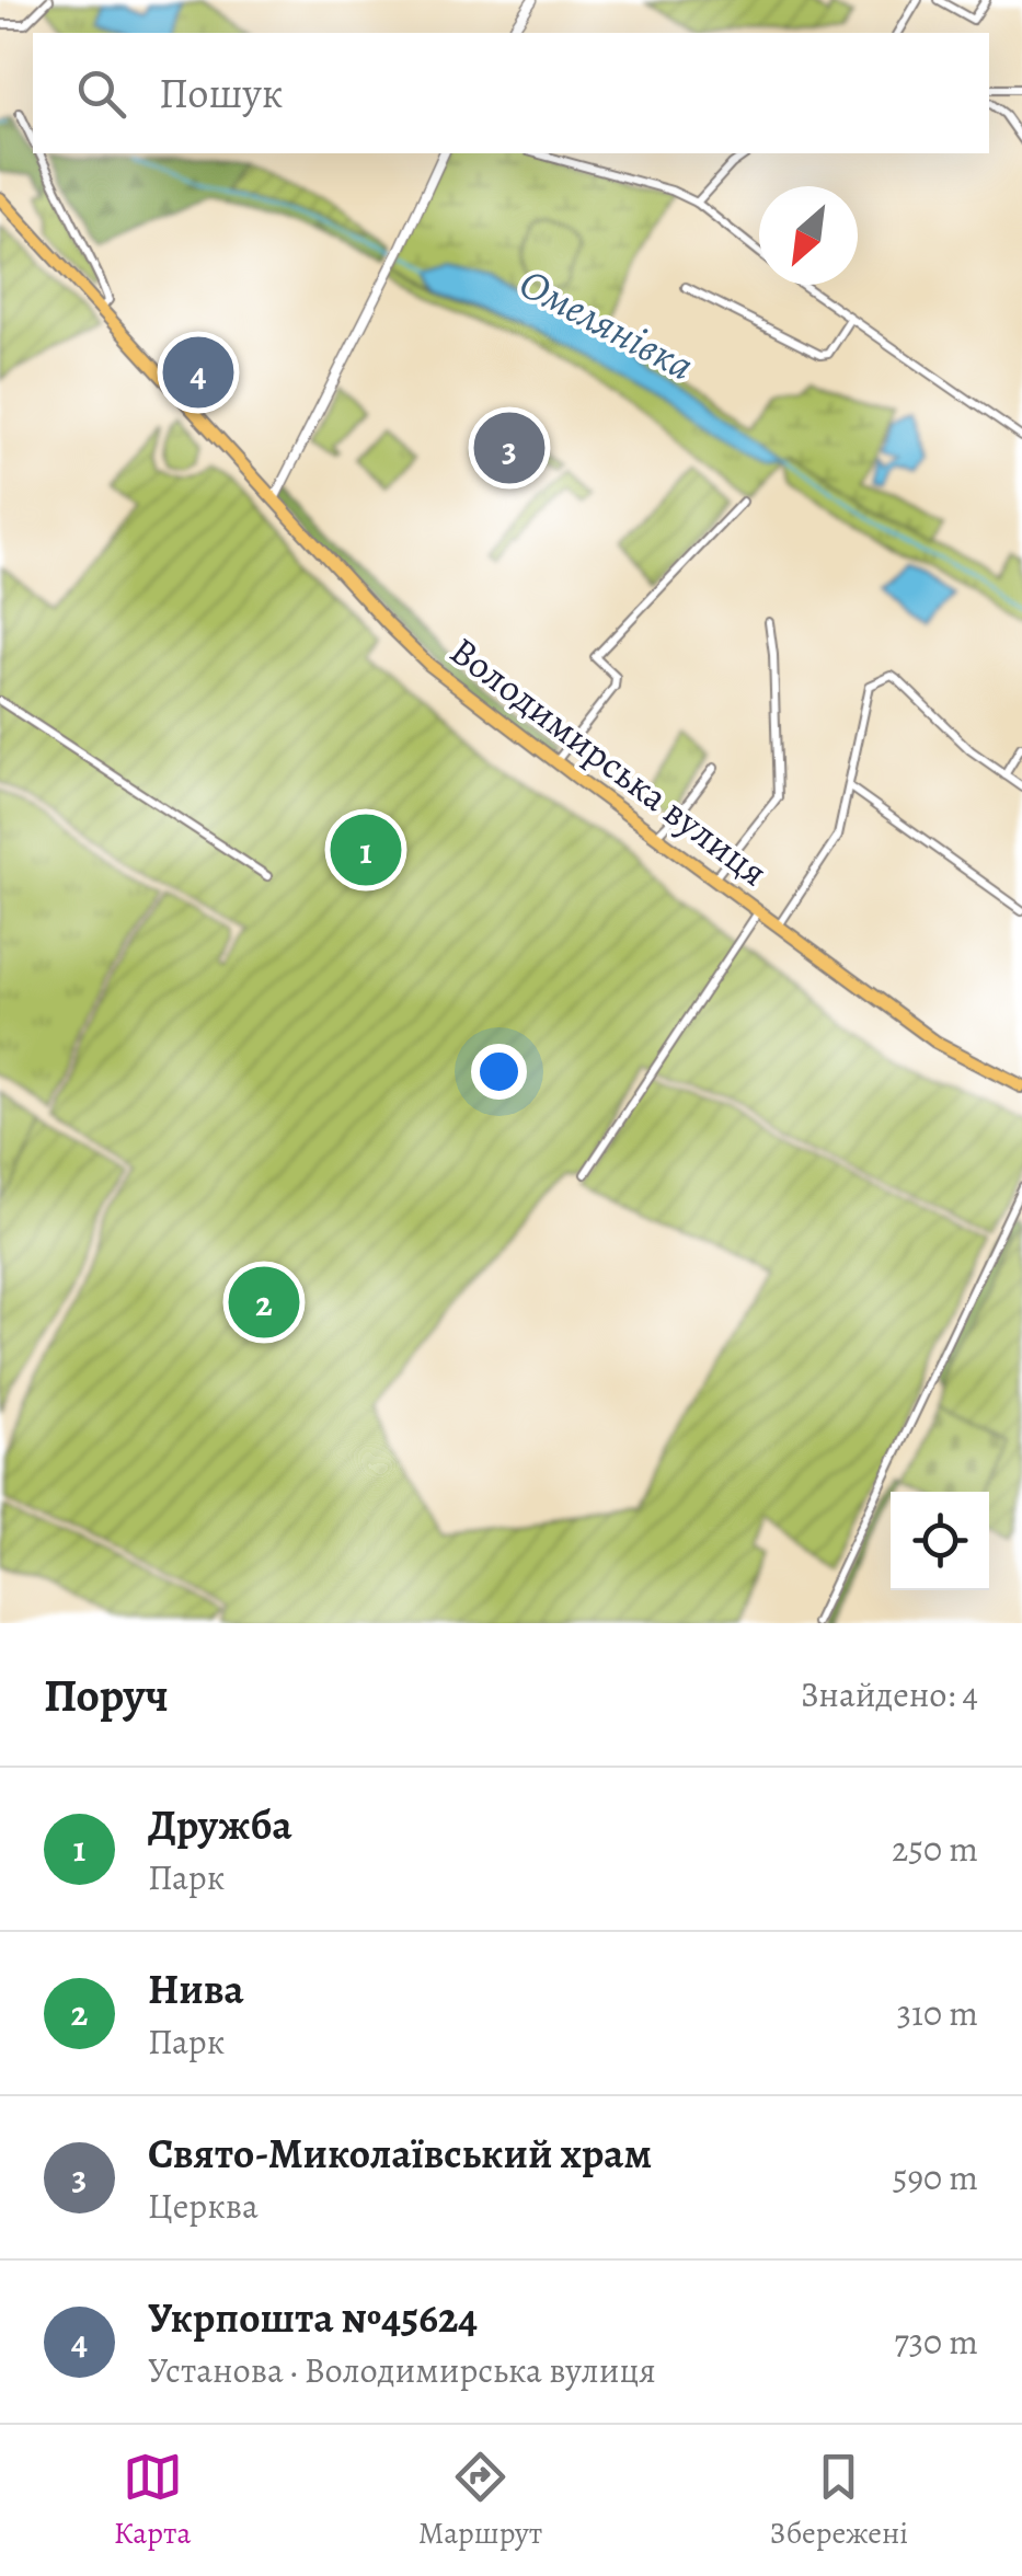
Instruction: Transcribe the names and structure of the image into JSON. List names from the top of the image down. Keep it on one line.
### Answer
{"streets":{"main road":["Володимирська вулиця"]},"water":["Омелянівка"],"north":"bottom left","page":{"search":"Пошук","pins":["4","3","1","2"],"heading":["Поруч","Знайдено: 4"],"list":[{"mark":"1","name":"Дружба","note":"Парк","value":"250 m"},{"mark":"2","name":"Нива","note":"Парк","value":"310 m"},{"mark":"3","name":"Свято-Миколаївський храм","note":"Церква","value":"590 m"},{"mark":"4","name":"Укрпошта №45624","note":"Установа · Володимирська вулиця","value":"730 m"}],"nav":["Карта","Маршрут","Збережені"]}}
